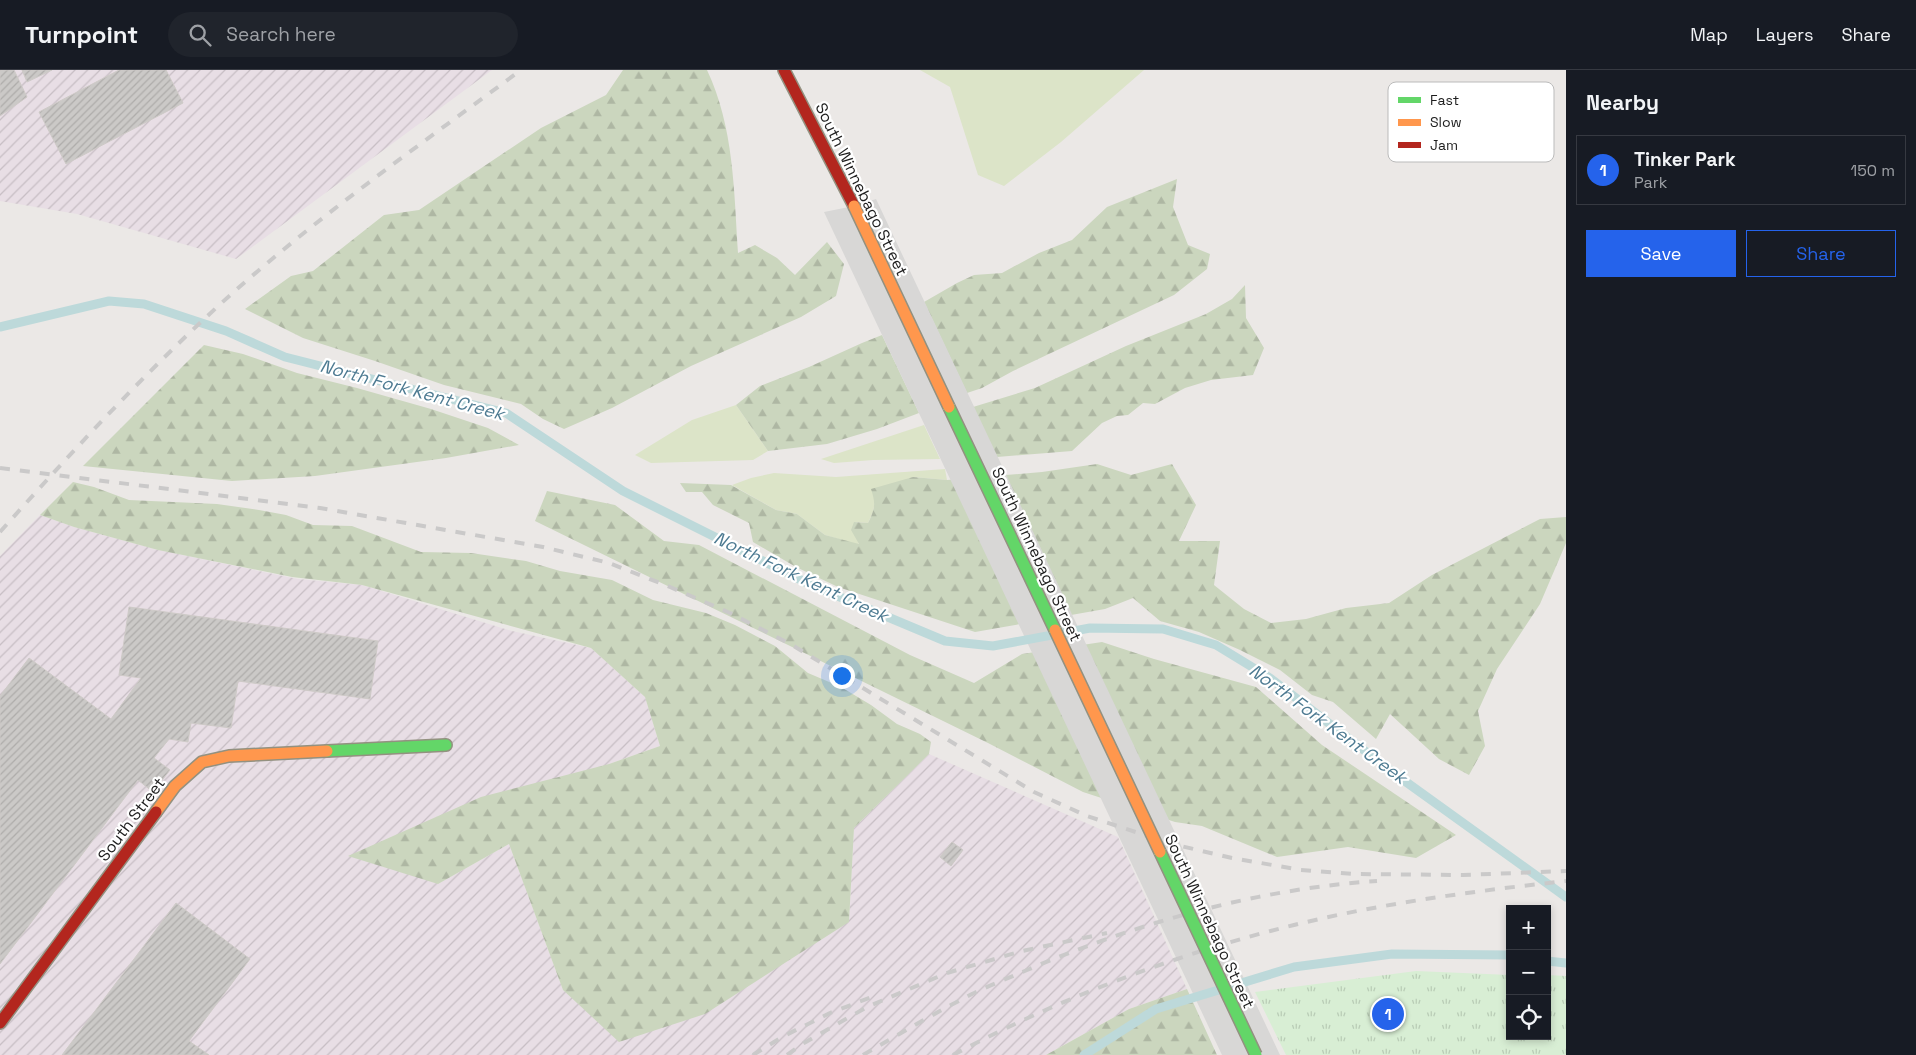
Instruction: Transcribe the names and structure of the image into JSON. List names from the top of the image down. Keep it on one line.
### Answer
{"streets":{"main road":["South Winnebago Street","South Street"]},"water":["North Fork Kent Creek"],"legend":["Fast","Slow","Jam"],"page":{"header":"Turnpoint","search":"Search here","nav":["Map","Layers","Share"],"heading":"Nearby","list":[{"mark":"1","name":"Tinker Park","note":"Park","value":"150 m"}],"buttons":["Save","Share"],"map_buttons":["+","−"],"pins":"1"}}
